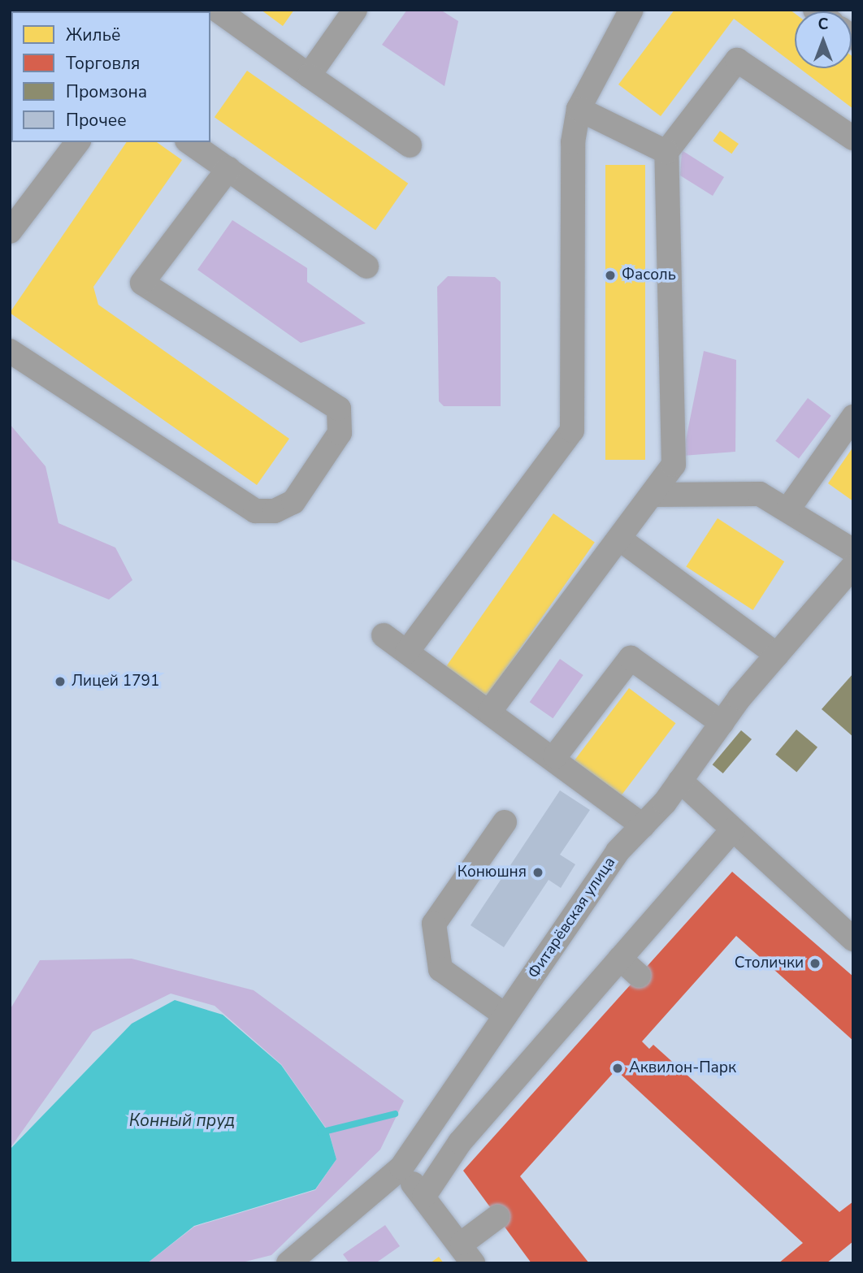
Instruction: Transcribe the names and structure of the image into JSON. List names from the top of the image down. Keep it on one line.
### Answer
{"streets":{"street":["Фитарёвская улица"]},"water":["Конный пруд"],"places":["Фасоль","Лицей 1791","Конюшня","Столички","Аквилон-Парк"],"legend":["Жильё","Торговля","Промзона","Прочее"],"north":"top"}
